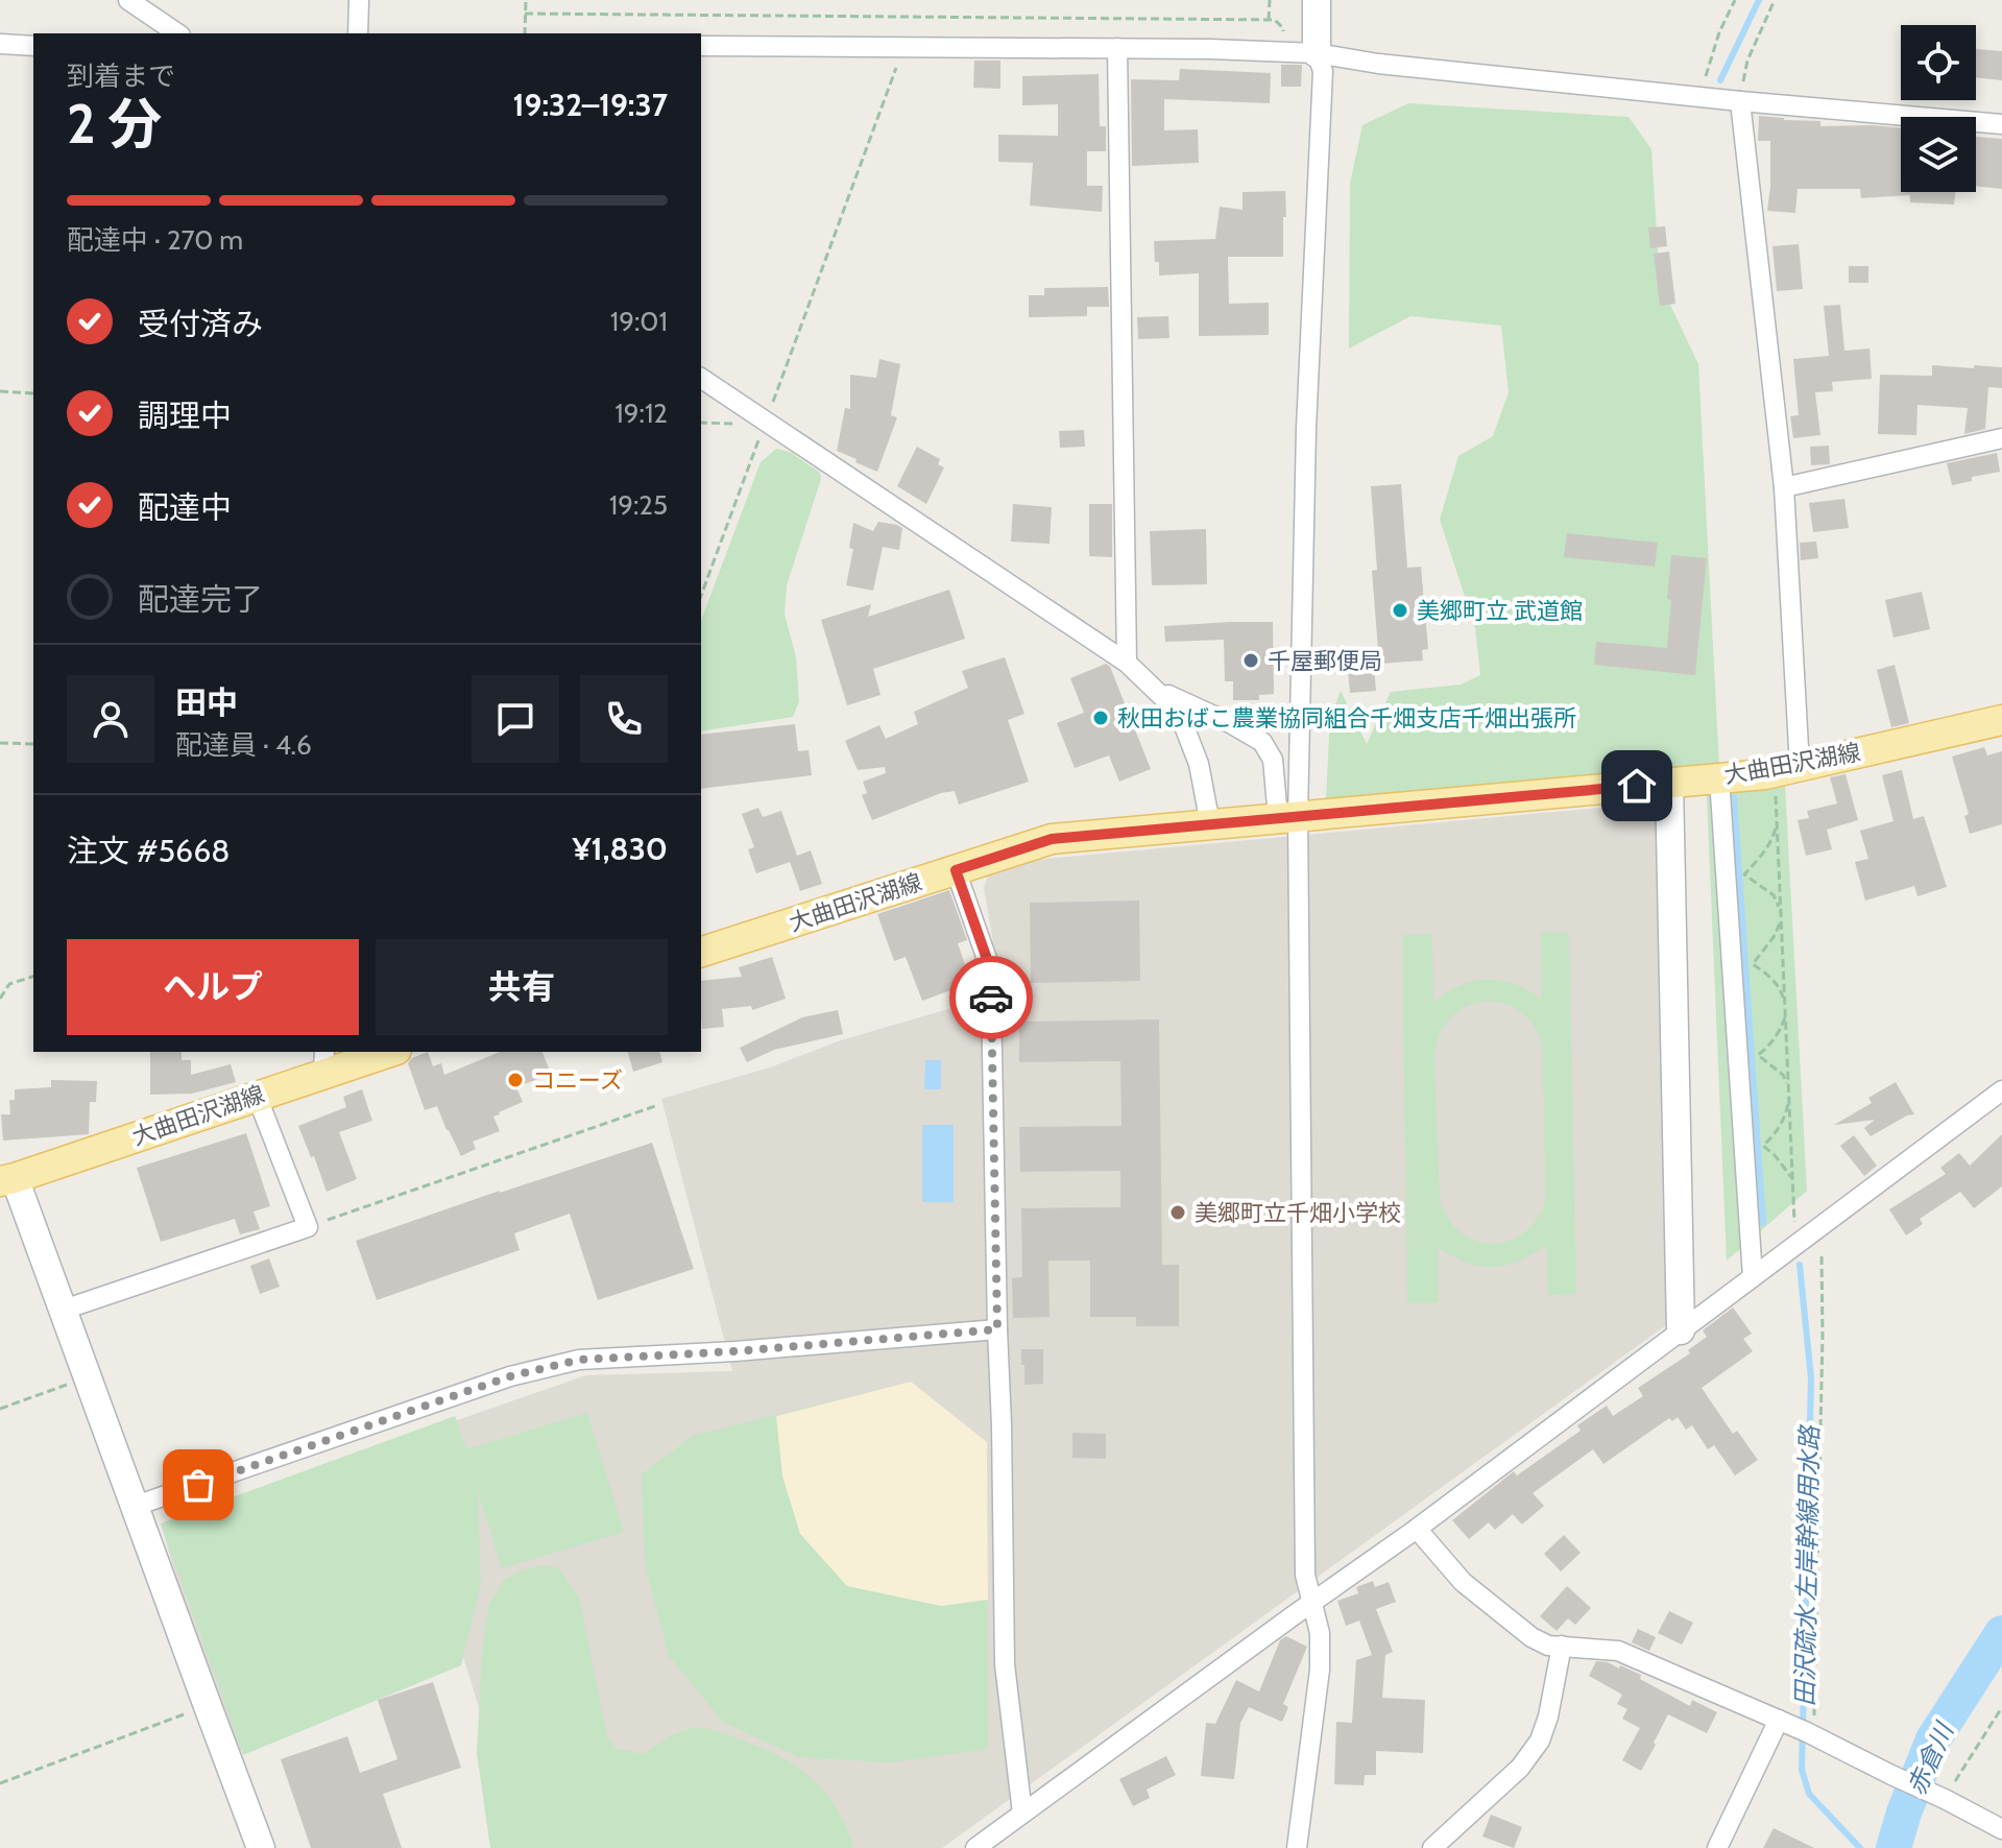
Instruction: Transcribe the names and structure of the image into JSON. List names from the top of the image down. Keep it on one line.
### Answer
{"streets":{"main road":["大曲田沢湖線"]},"water":["田沢疏水 左岸幹線用水路","赤倉川"],"places":["美郷町立 武道館","千屋郵便局","秋田おばこ農業協同組合千畑支店千畑出張所","コニーズ","美郷町立千畑小学校"],"page":{"heading":["2 分","到着まで","19:32–19:37"],"panel":["田中","配達員 · 4.6","注文 #5668","¥1,830"],"bar":"配達中 · 270 m","list":[["受付済み","19:01"],["調理中","19:12"],["配達中","19:25"],"配達完了"],"buttons":["ヘルプ","共有"]}}
